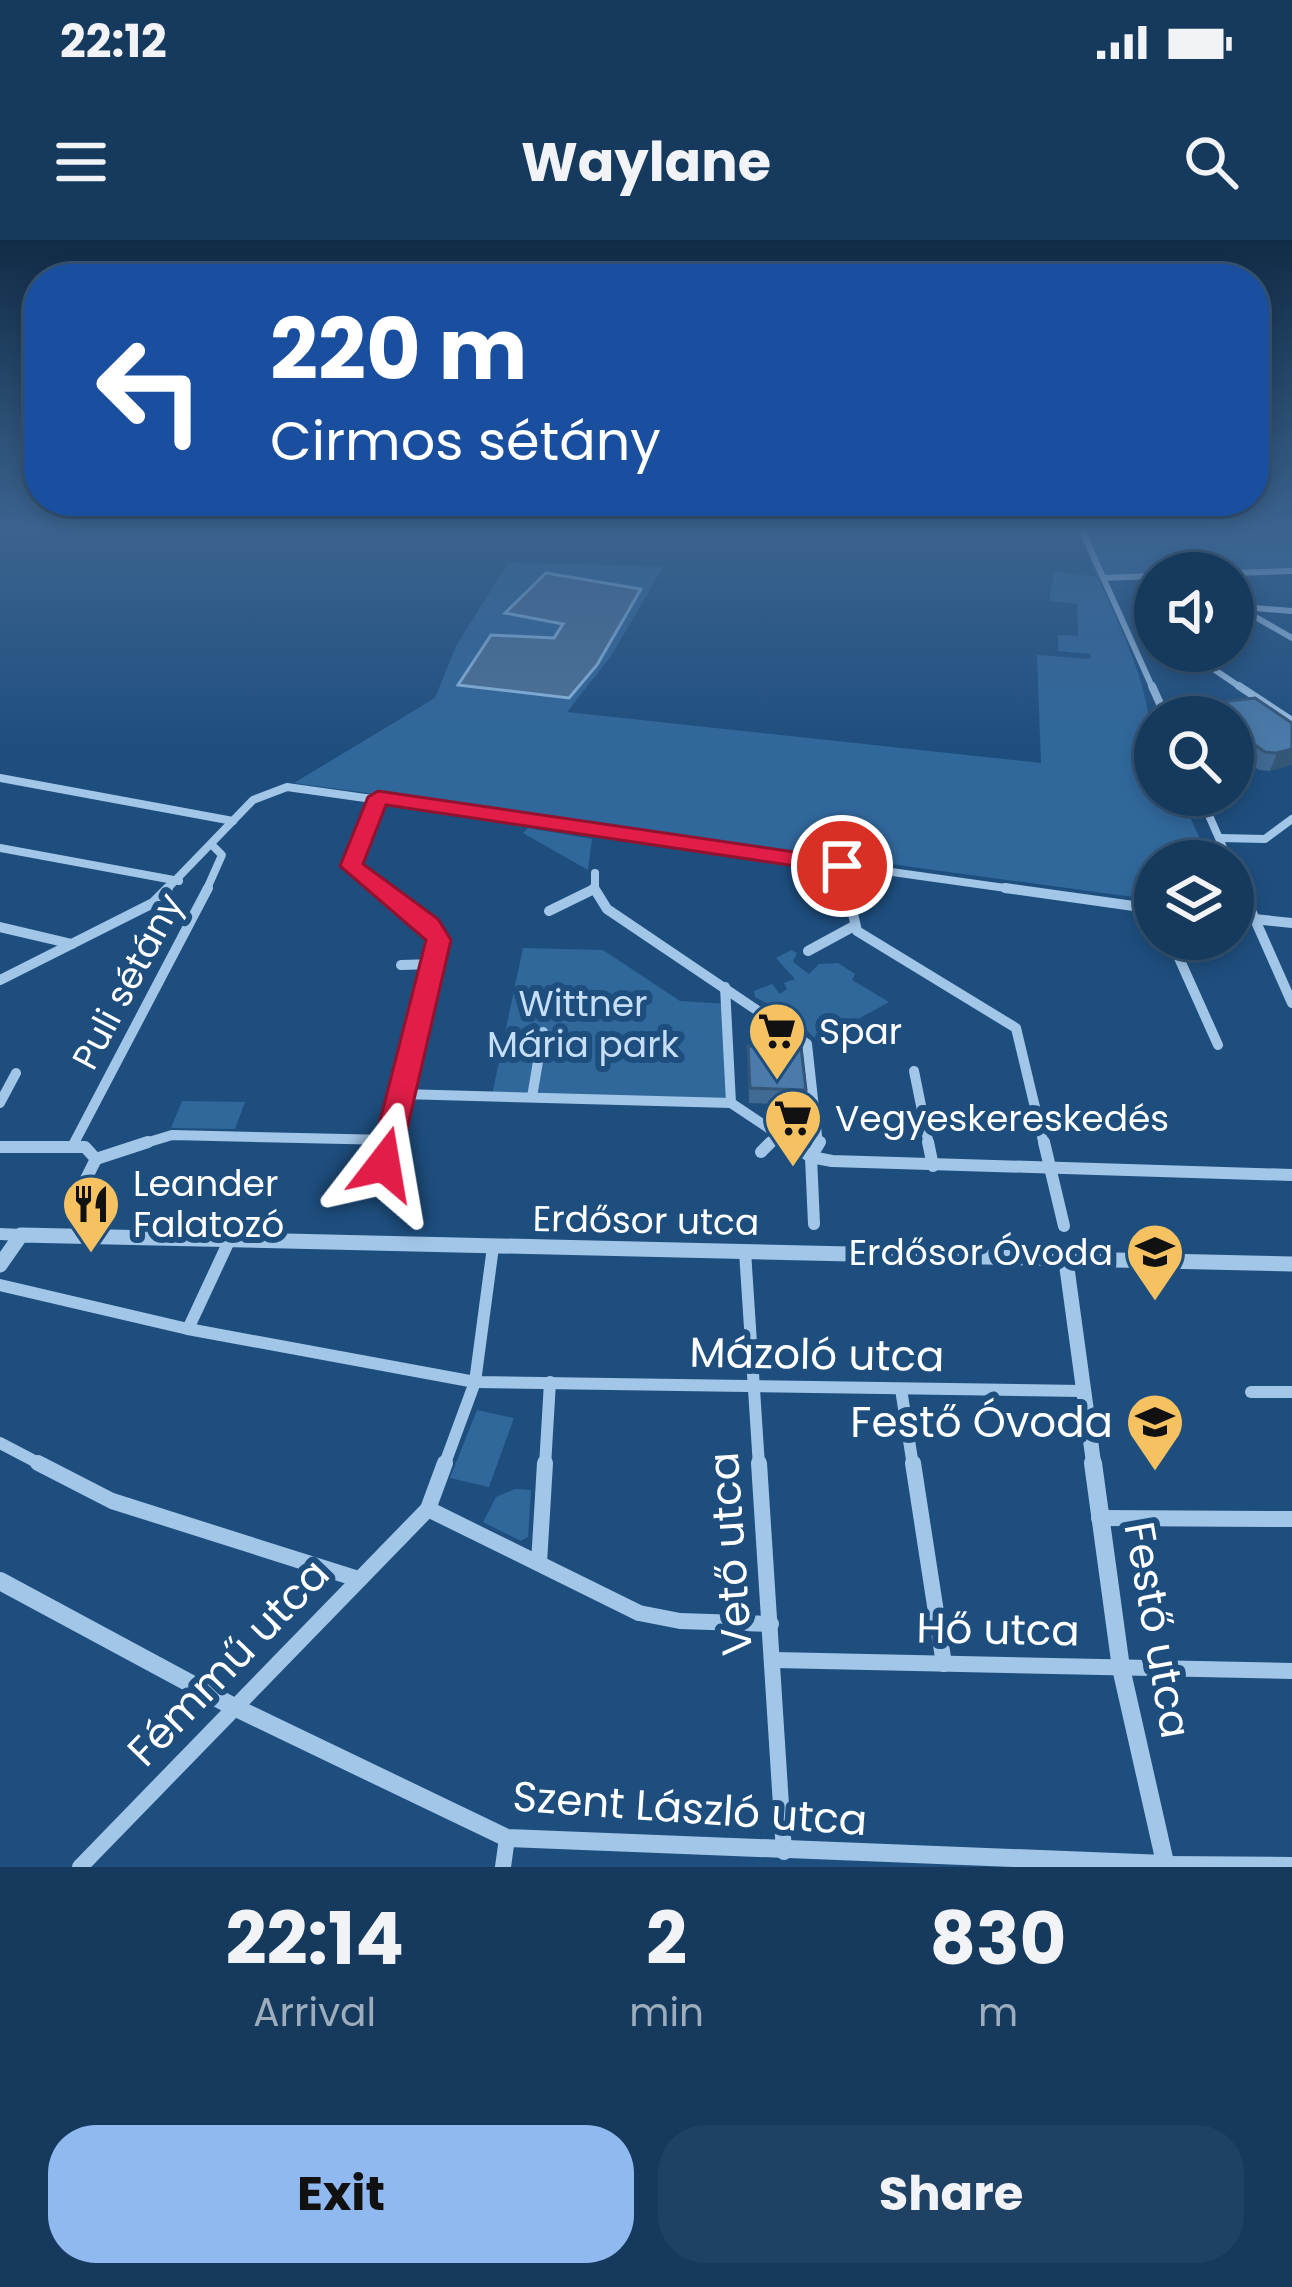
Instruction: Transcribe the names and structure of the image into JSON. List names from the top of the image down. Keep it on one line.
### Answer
{"streets":{"street":["Puli sétány","Erdősor utca","Mázoló utca","Vető utca","Hő utca","Festő utca","Fémmű utca","Szent László utca"]},"crossings":[["Erdősor utca","Vető utca"],["Erdősor utca","Festő utca"],["Mázoló utca","Vető utca"],["Mázoló utca","Festő utca"],["Vető utca","Hő utca"],["Vető utca","Szent László utca"],["Hő utca","Festő utca"],["Festő utca","Szent László utca"],["Fémmű utca","Szent László utca"]],"parks":["Wittner Mária park"],"places":{"supermarket":["Spar","Vegyeskereskedés"],"restaurant":["Leander Falatozó"],"school or university":["Erdősor Óvoda","Festő Óvoda"]},"page":{"status":"22:12","header":"Waylane","turn":["220 m","Cirmos sétány"],"eta":["22:14","Arrival","2","min","830","m"],"buttons":["Exit","Share"]}}
